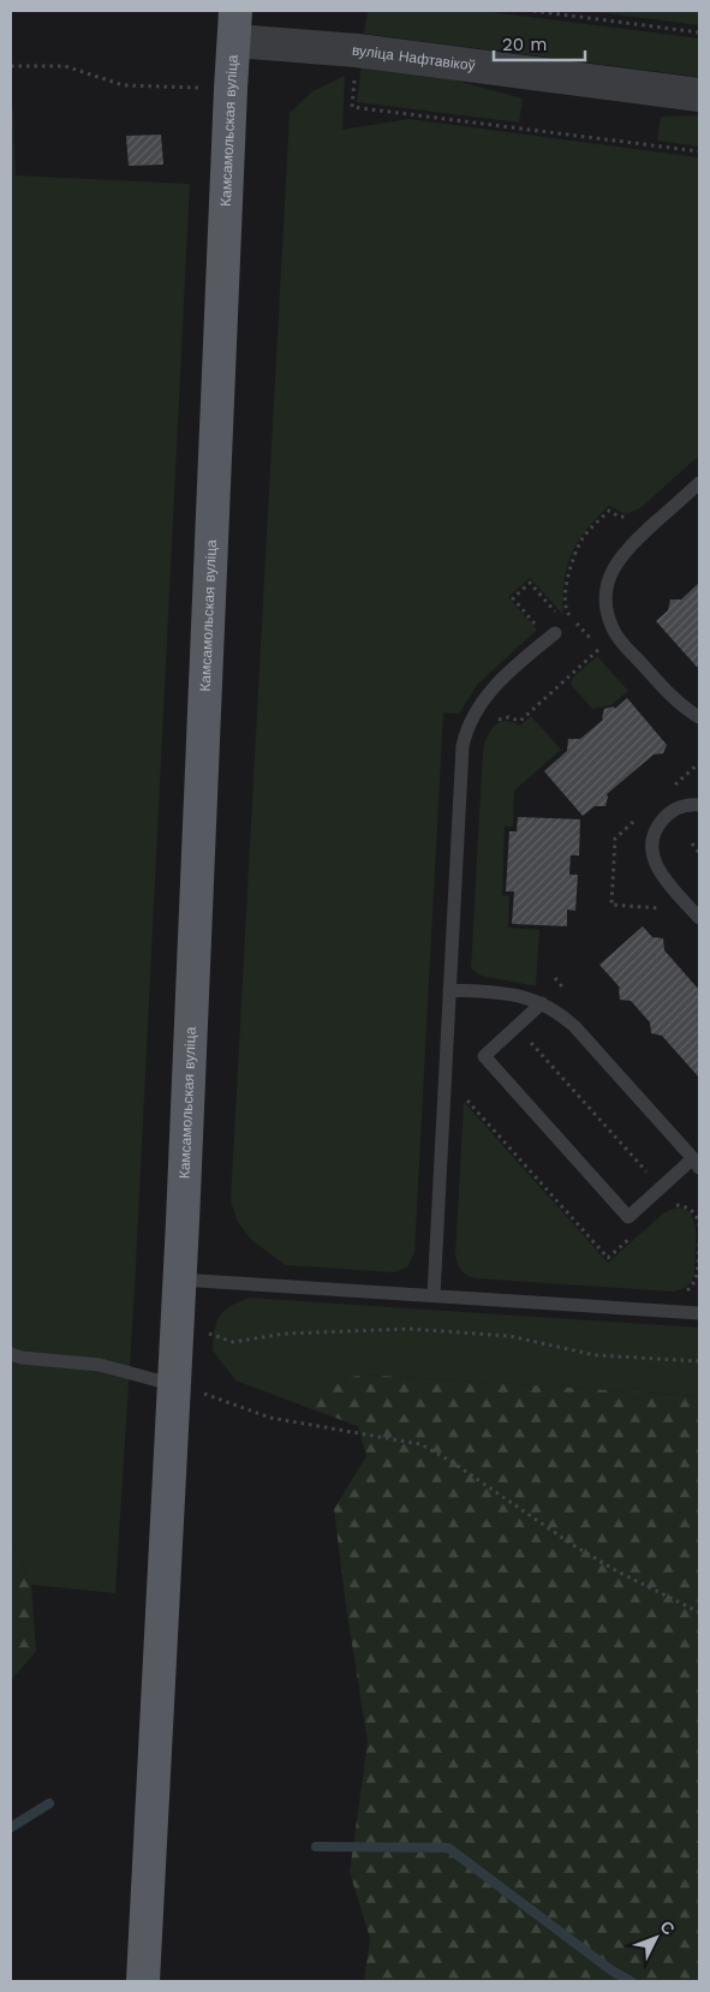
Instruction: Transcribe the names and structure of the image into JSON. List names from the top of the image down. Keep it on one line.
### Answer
{"streets":{"main road":["Камсамольская вуліца"],"street":["вуліца Нафтавікоў"]},"crossings":[["вуліца Нафтавікоў","Камсамольская вуліца"]],"scale_bar":"20 m","north":"top right"}
